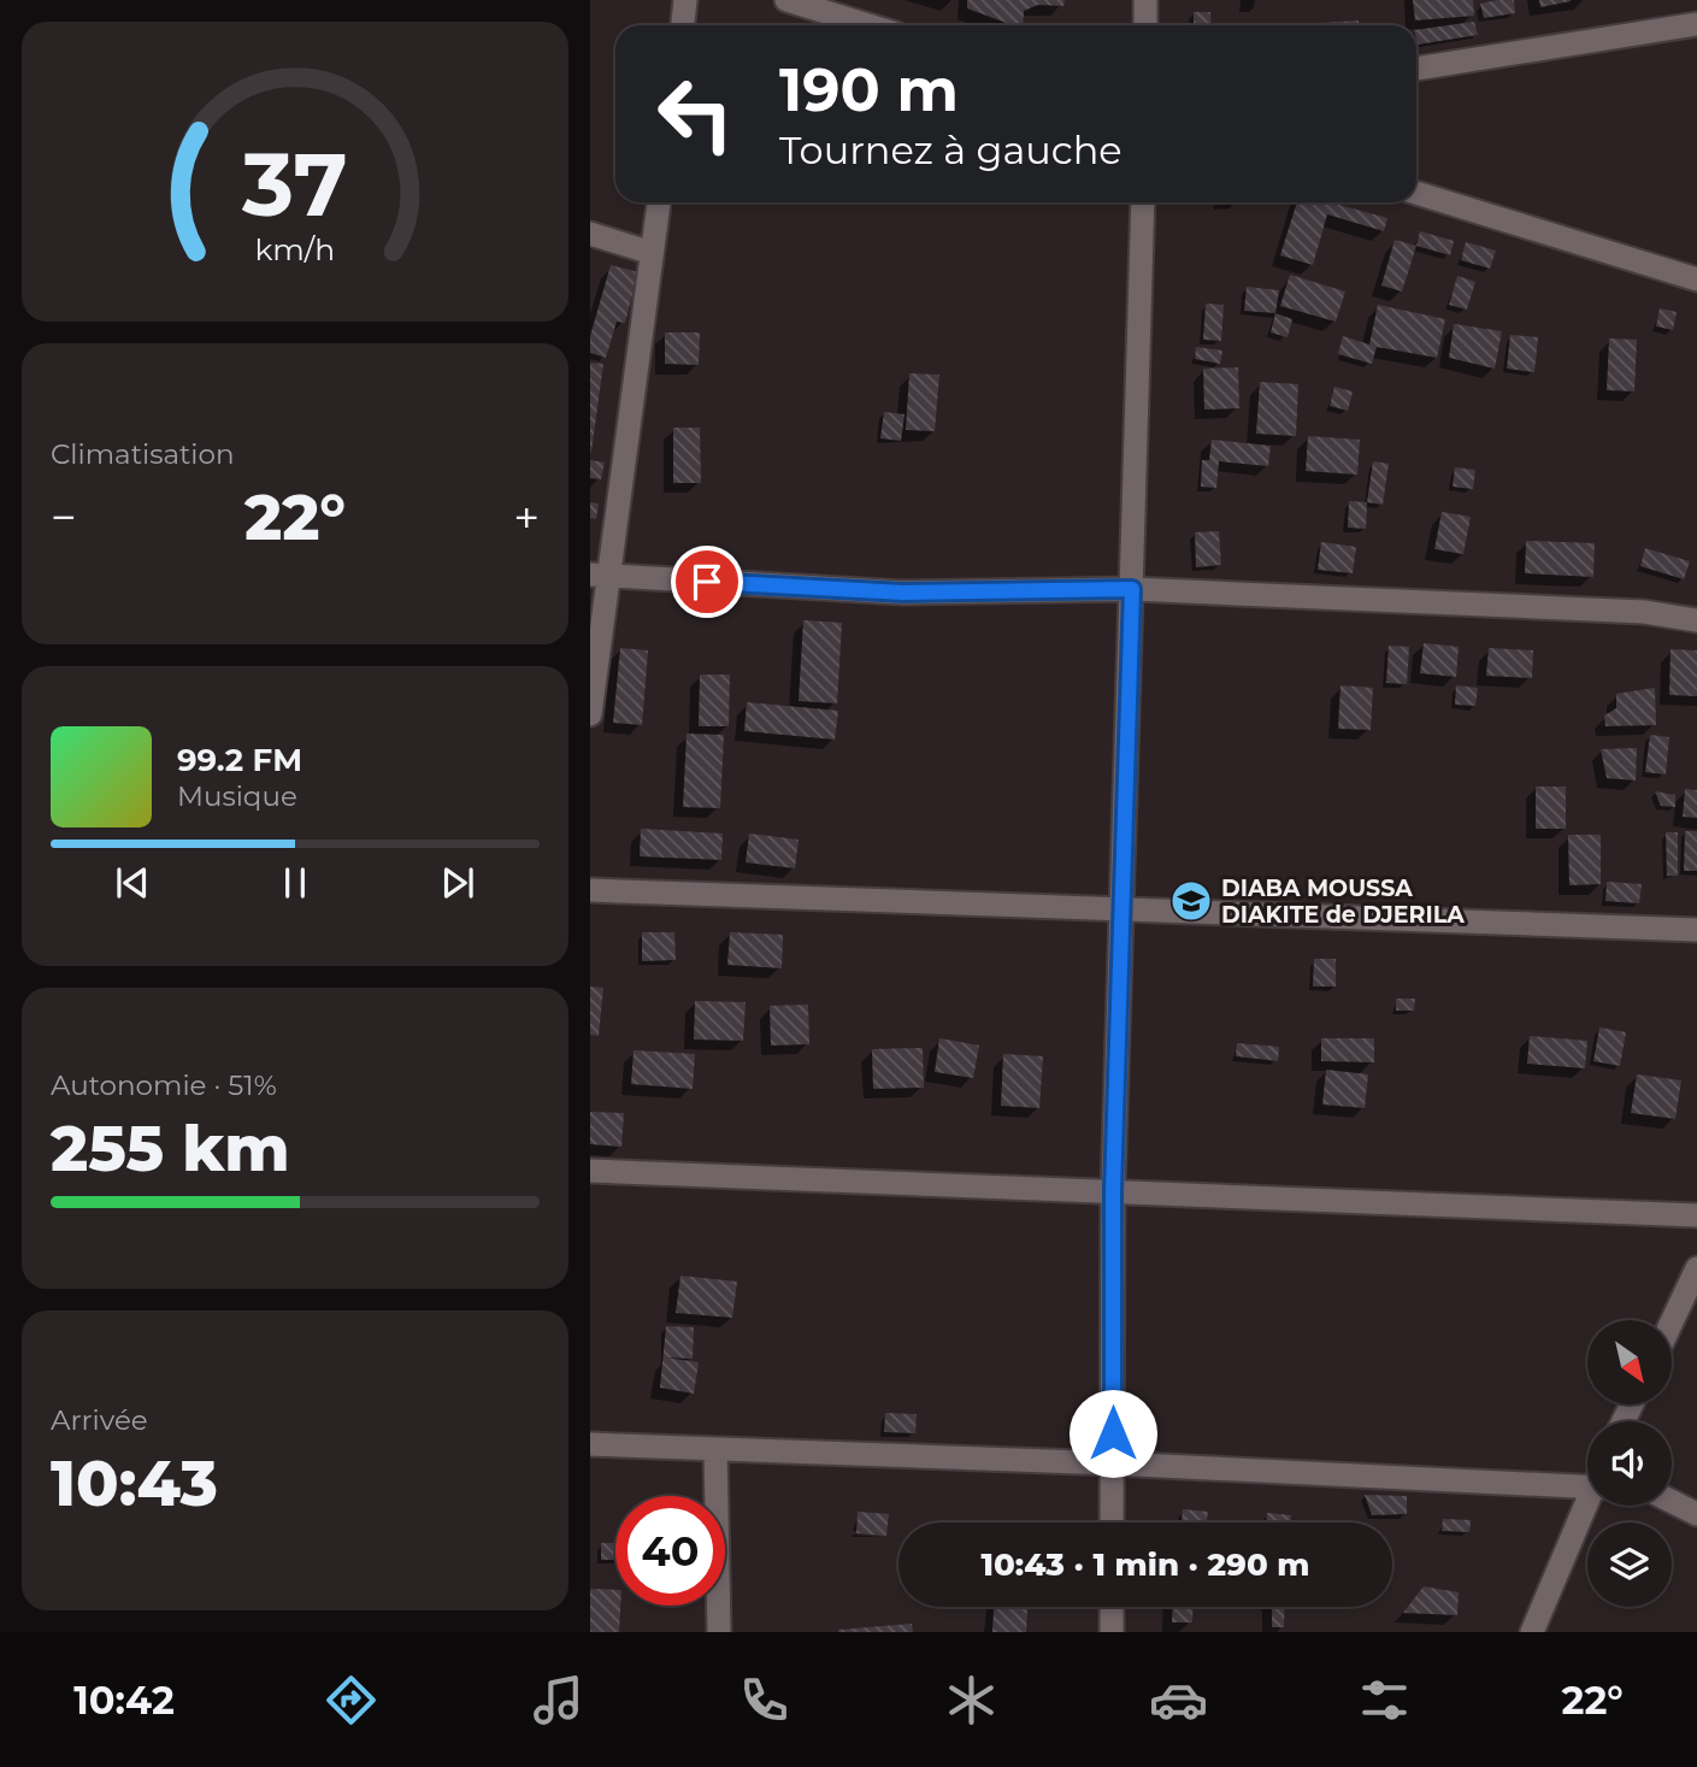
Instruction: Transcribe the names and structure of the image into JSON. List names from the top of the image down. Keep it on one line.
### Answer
{"places":{"school or university":["DIABA MOUSSA DIAKITE de DJERILA"]},"north":"bottom right","page":{"turn":["190 m","Tournez à gauche"],"tile":["Climatisation",["Autonomie · 51%","255 km"],["Arrivée","10:43"]],"heat":["−","22°","+"],"song":["99.2 FM","Musique"],"limit":"40","trip":"10:43 · 1 min · 290 m","tabs":["10:42","22°"],"gauge":["37","km/h"]}}
